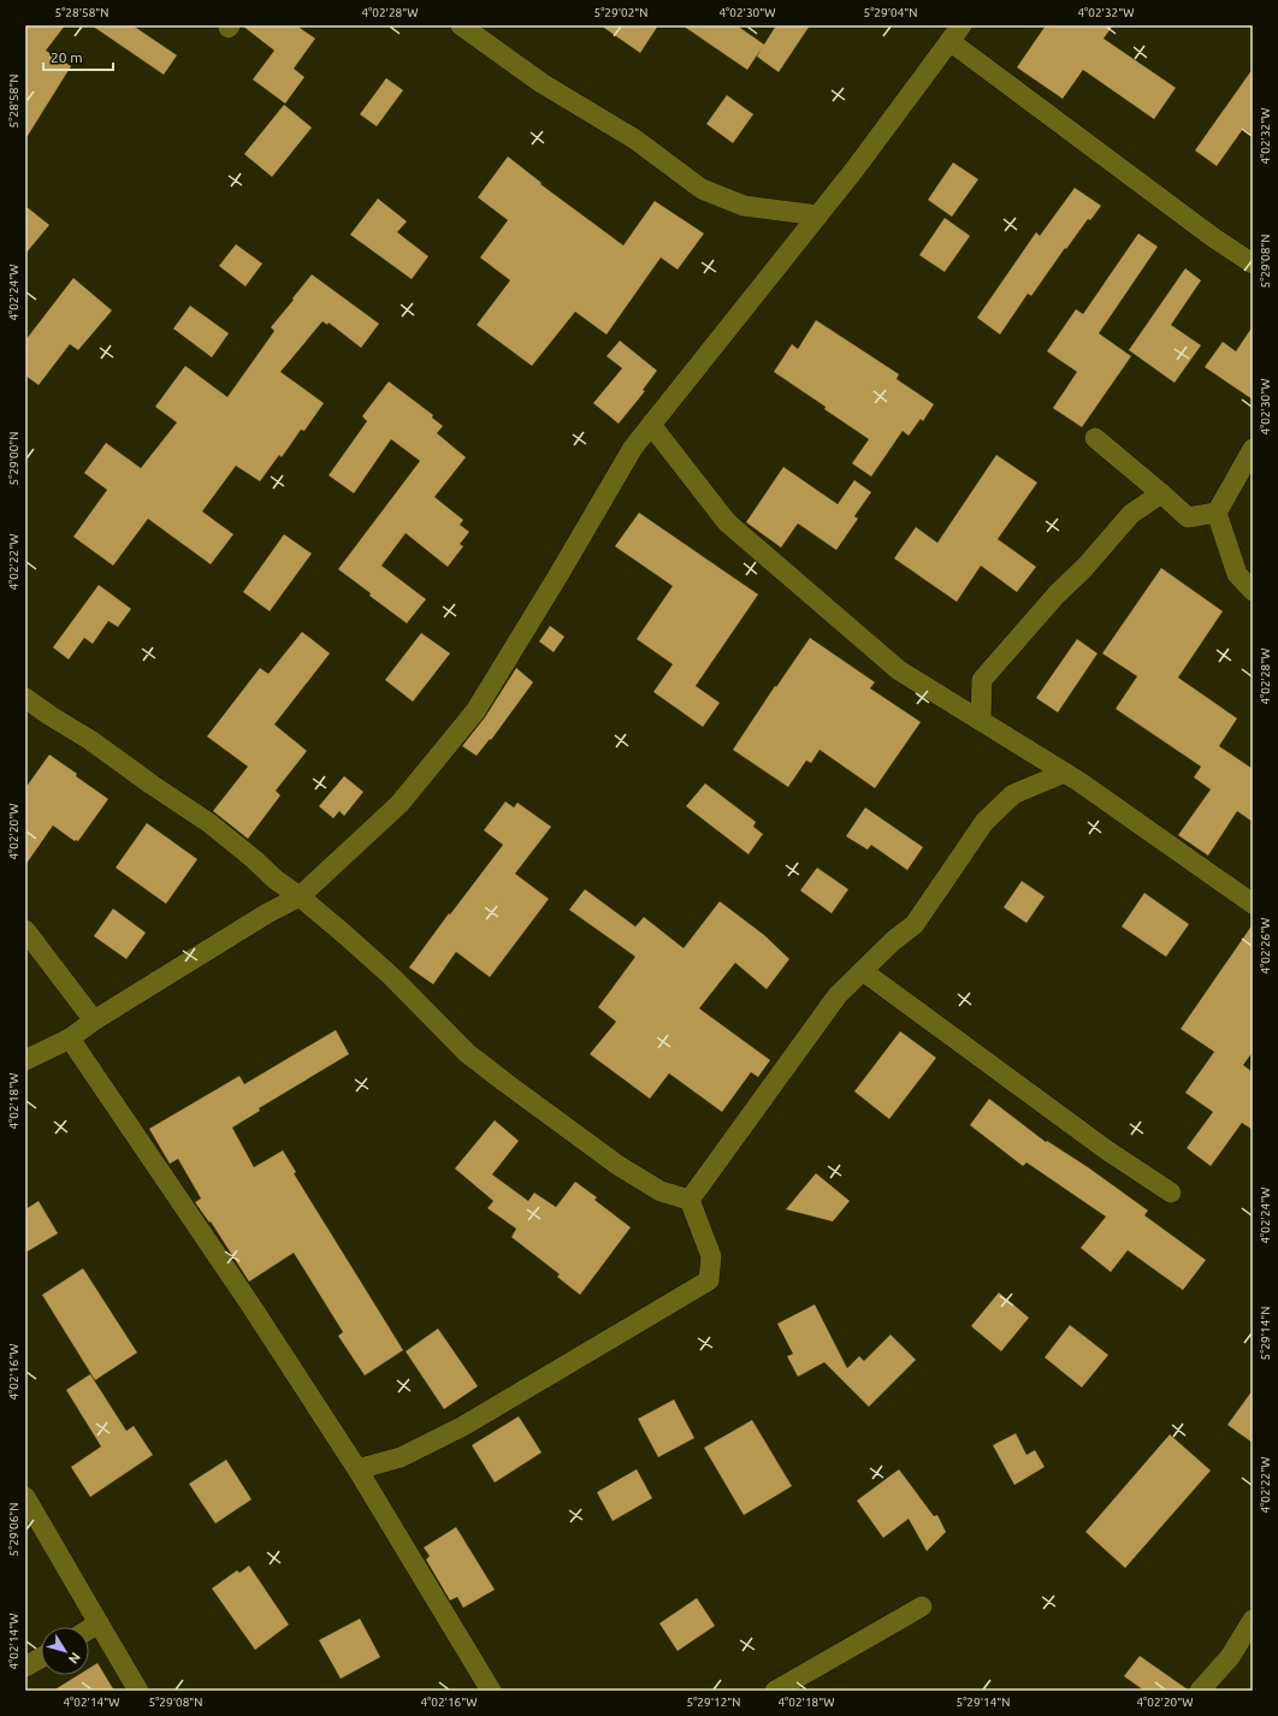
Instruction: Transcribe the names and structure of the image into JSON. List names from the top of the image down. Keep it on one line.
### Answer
{"scale_bar":"20 m","north":"bottom right","coordinates":["5°28'58\"N","4°02'28\"W","5°29'02\"N","4°02'30\"W","5°29'04\"N","4°02'32\"W","5°29'08\"N","4°02'24\"W","5°29'00\"N","4°02'22\"W","4°02'20\"W","4°02'26\"W","4°02'18\"W","5°29'14\"N","4°02'16\"W","5°29'06\"N","4°02'14\"W","5°29'12\"N"]}
